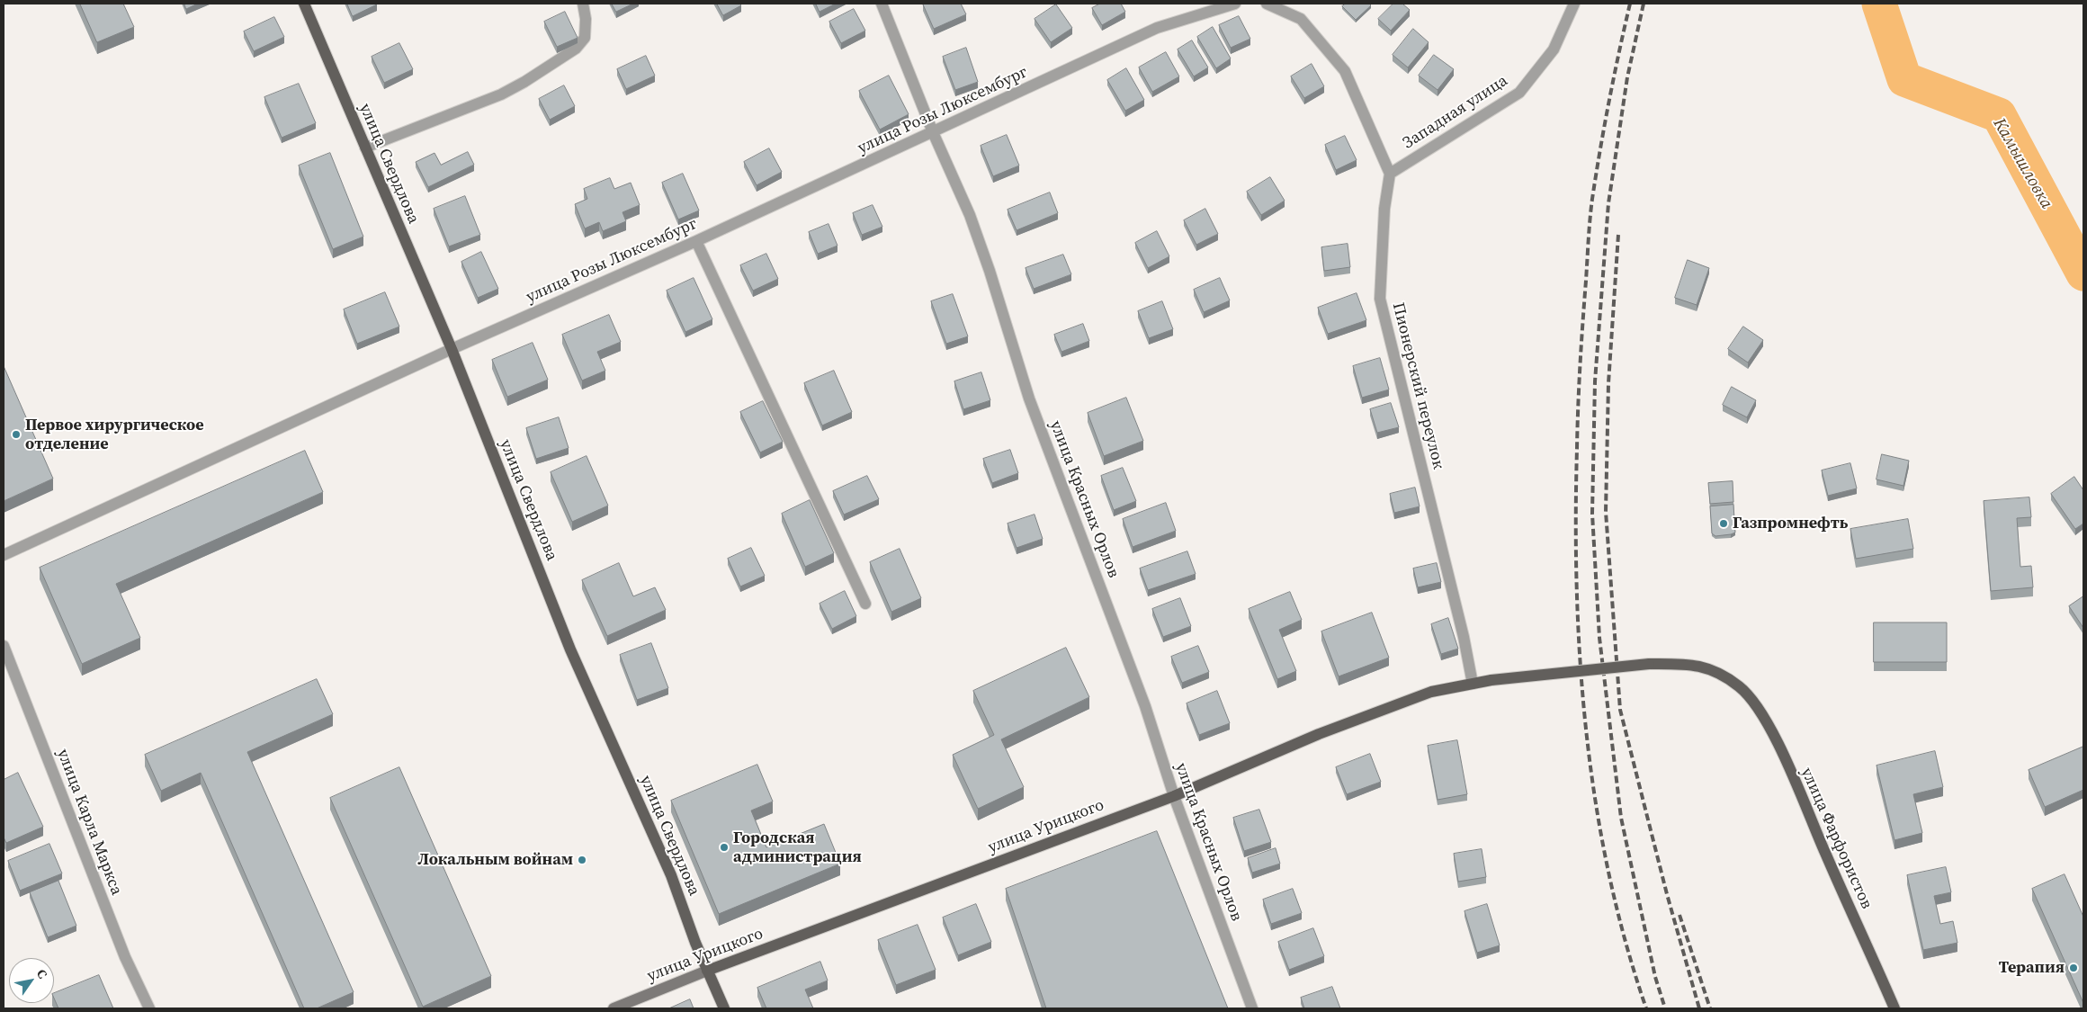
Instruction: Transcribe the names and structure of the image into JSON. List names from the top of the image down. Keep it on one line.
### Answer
{"streets":{"main road":["улица Свердлова","улица Урицкого","улица Фарфористов"],"street":["улица Розы Люксембург","Западная улица","Пионерский переулок","улица Красных Орлов","улица Карла Маркса"]},"crossings":[["улица Розы Люксембург","улица Свердлова"],["улица Розы Люксембург","улица Красных Орлов"],["Западная улица","Пионерский переулок"],["улица Свердлова","улица Урицкого"],["Пионерский переулок","улица Урицкого"],["улица Красных Орлов","улица Урицкого"],["улица Урицкого","улица Фарфористов"]],"water":["Камышловка"],"places":["Первое хирургическое отделение","Газпромнефть","Городская администрация","Локальным войнам","Терапия"],"north":"top right"}
